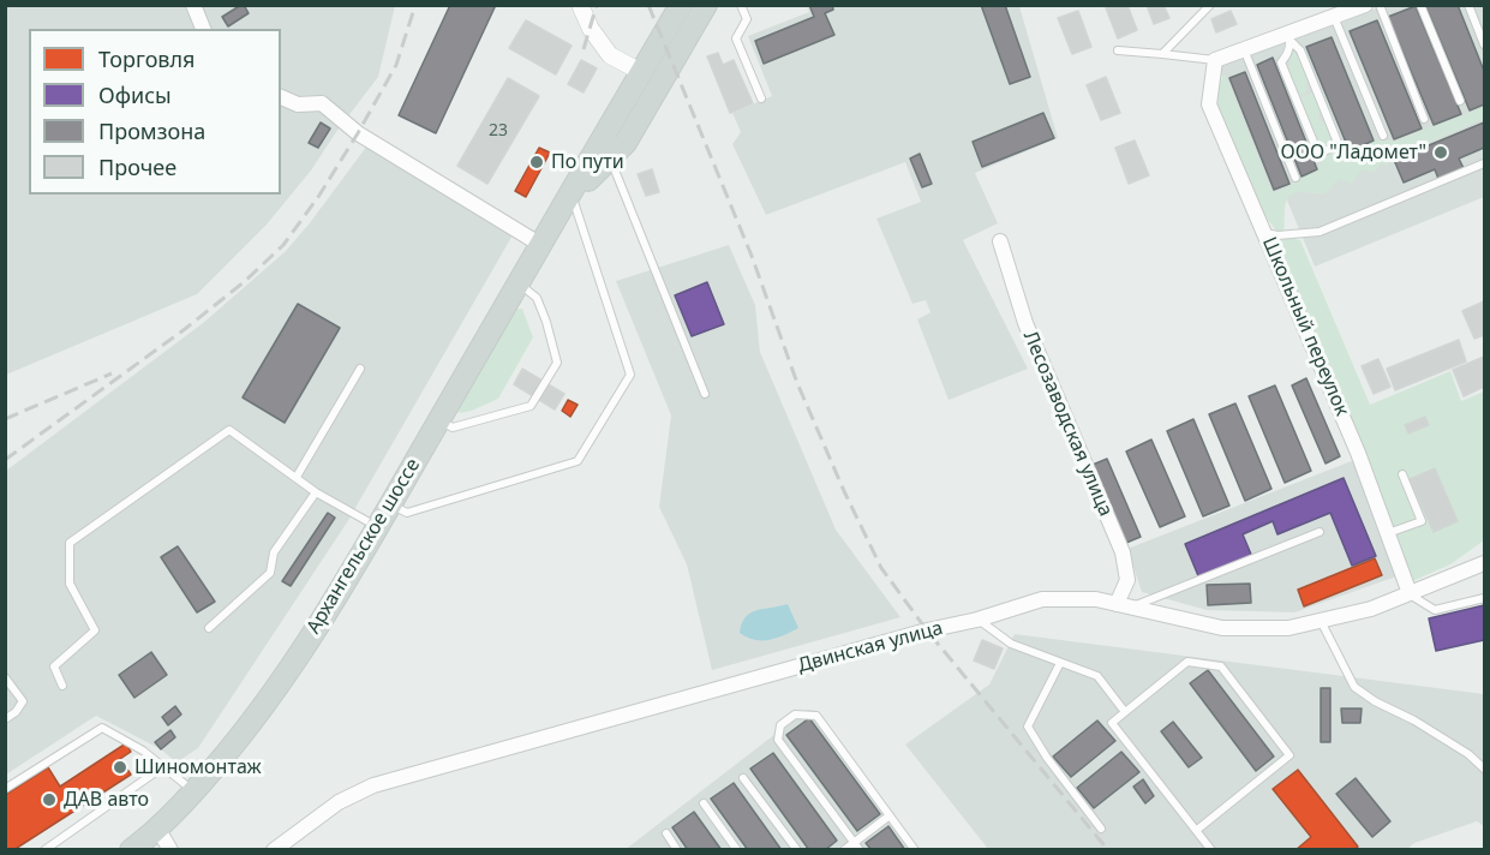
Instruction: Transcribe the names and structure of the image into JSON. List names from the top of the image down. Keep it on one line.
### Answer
{"streets":{"main road":["Архангельское шоссе"],"street":["Школьный переулок","Лесозаводская улица","Двинская улица"]},"crossings":[["Школьный переулок","Двинская улица"],["Лесозаводская улица","Двинская улица"]],"places":["ООО \"Ладомет\"","По пути","Шиномонтаж","ДАВ авто"],"house_numbers":["23"],"legend":["Торговля","Офисы","Промзона","Прочее"]}
